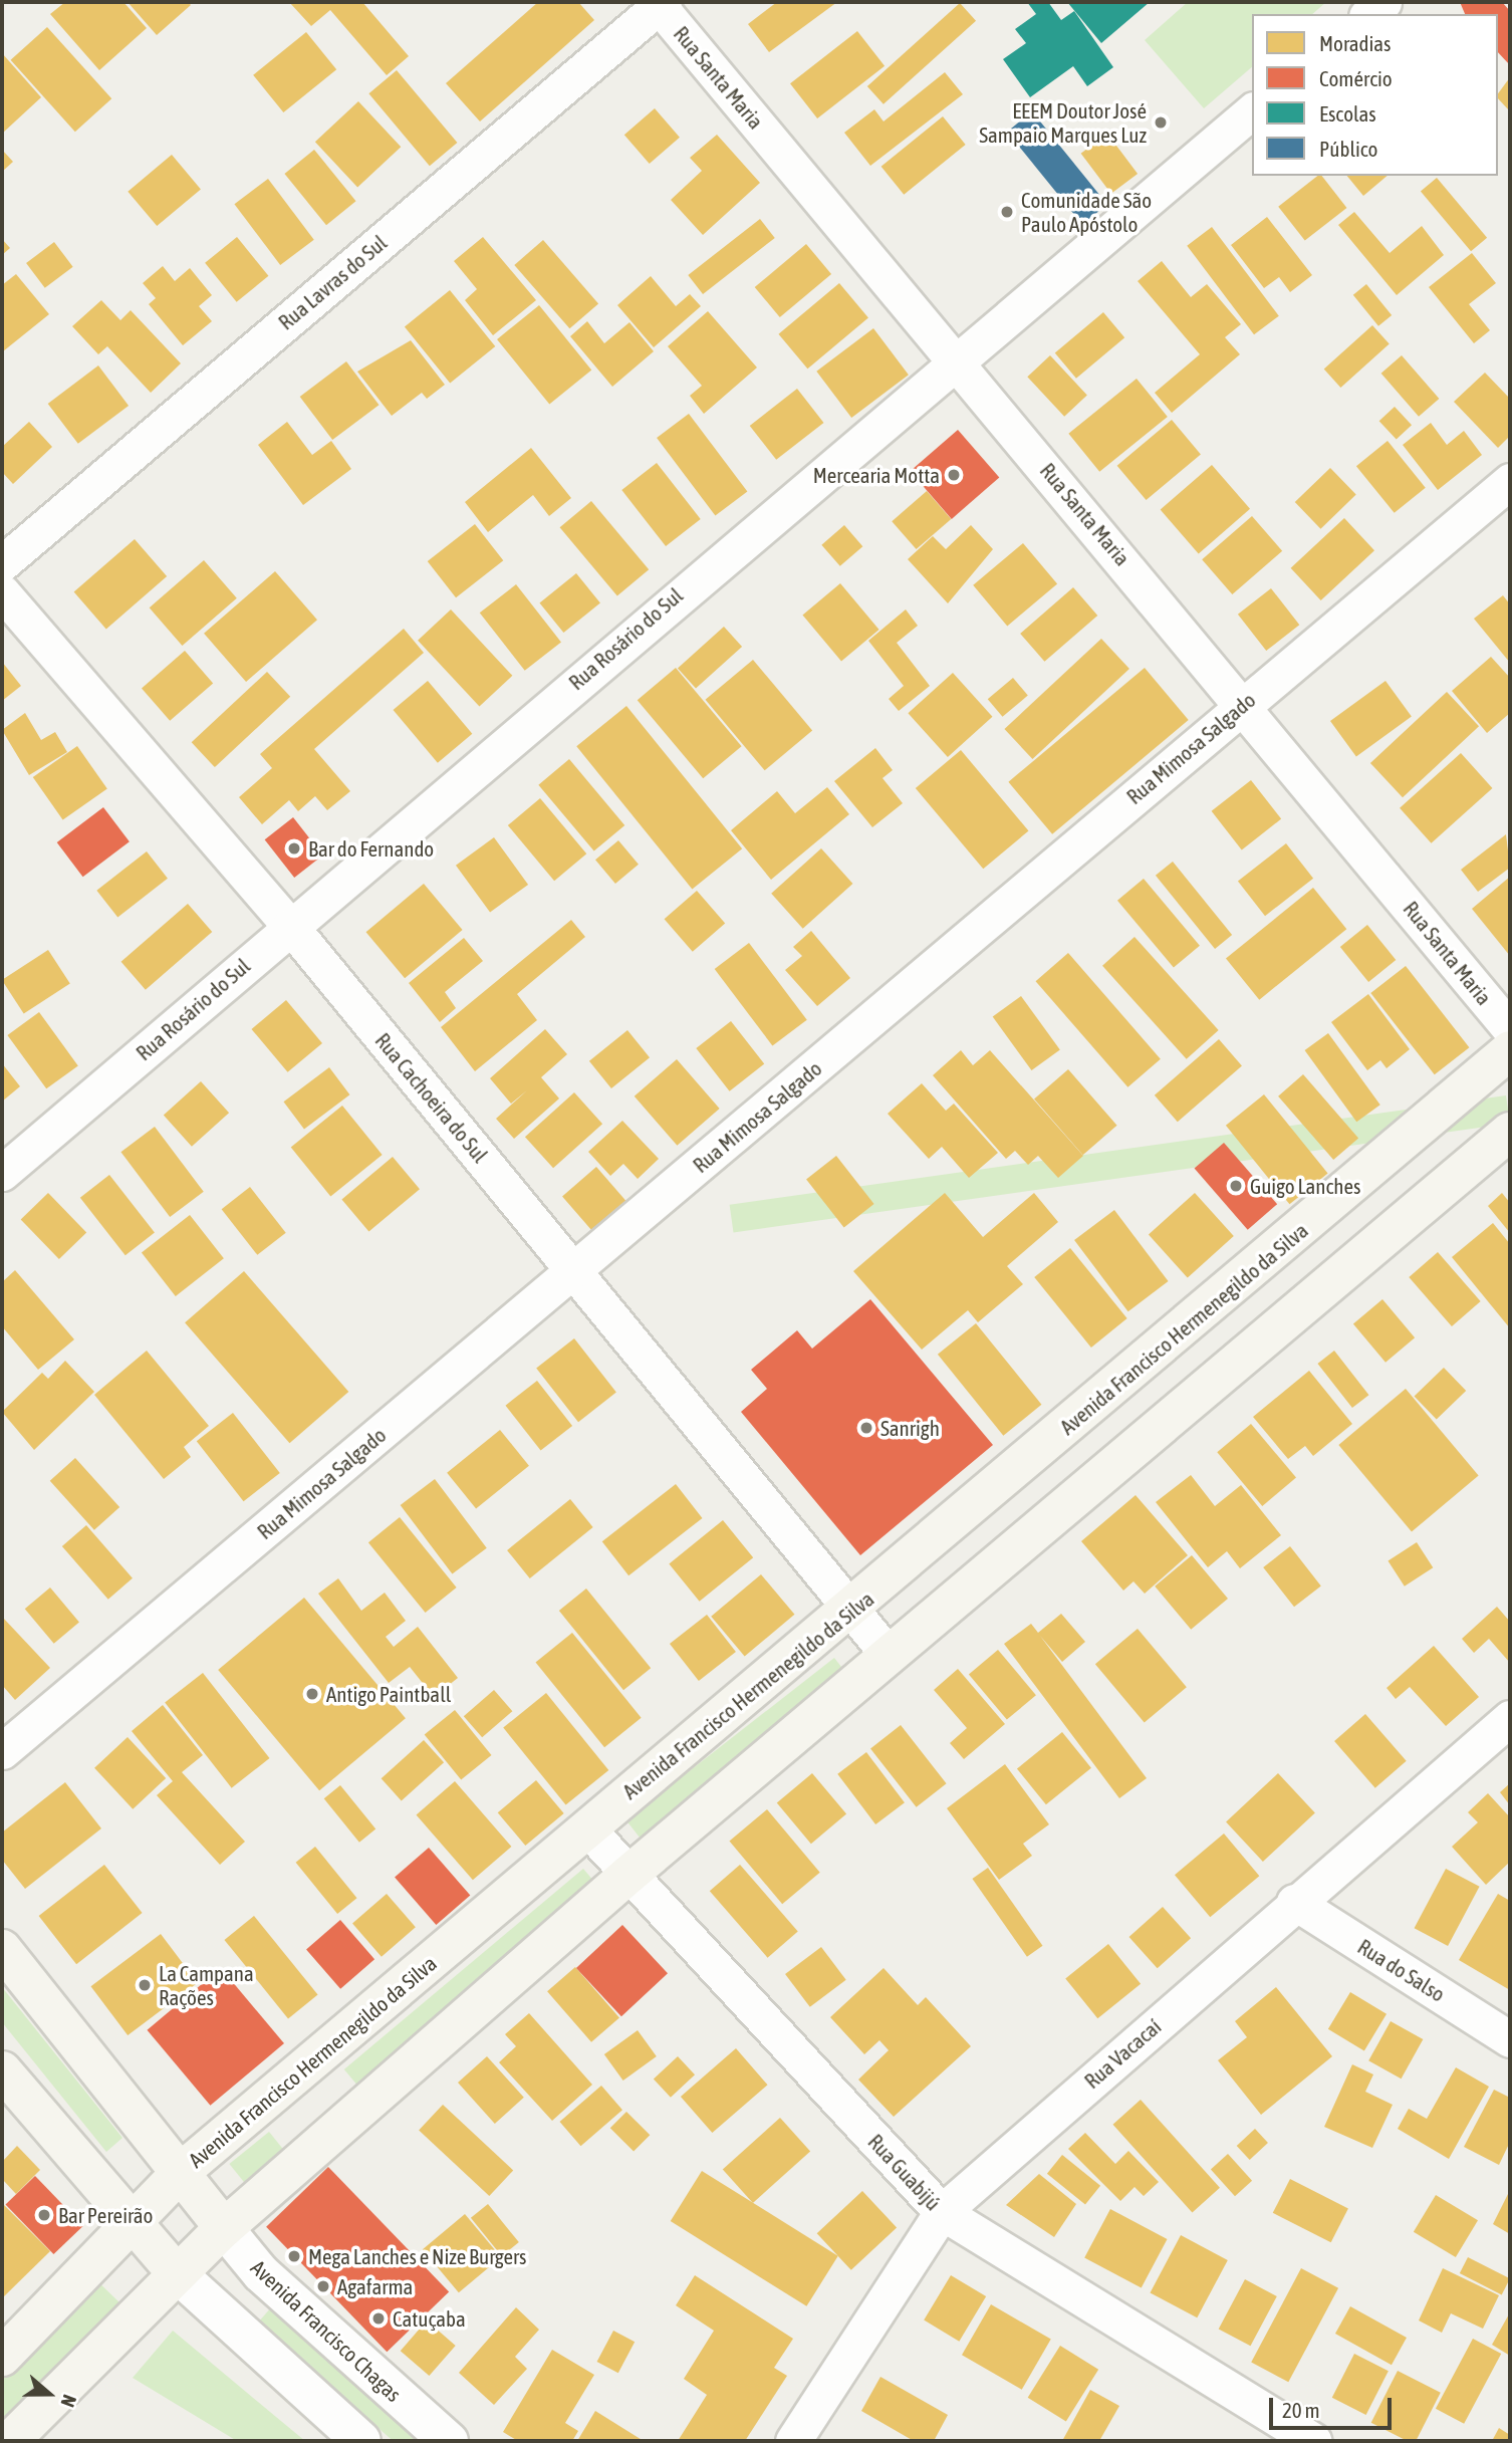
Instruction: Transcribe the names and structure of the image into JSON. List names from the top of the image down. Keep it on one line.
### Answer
{"streets":{"main road":["Avenida Francisco Hermenegildo da Silva","Avenida Francisco Chagas"],"street":["Rua Santa Maria","Rua Lavras do Sul","Rua Rosário do Sul","Rua Mimosa Salgado","Rua Cachoeira do Sul","Rua do Salso","Rua Vacacaí","Rua Guabijú"]},"crossings":[["Rua Santa Maria","Rua Lavras do Sul"],["Rua Santa Maria","Rua Rosário do Sul"],["Rua Santa Maria","Rua Mimosa Salgado"],["Rua Rosário do Sul","Rua Cachoeira do Sul"],["Rua Mimosa Salgado","Rua Cachoeira do Sul"],["Rua Cachoeira do Sul","Avenida Francisco Hermenegildo da Silva"],["Avenida Francisco Hermenegildo da Silva","Rua Guabijú"],["Avenida Francisco Hermenegildo da Silva","Avenida Francisco Chagas"],["Rua do Salso","Rua Vacacaí"],["Rua Vacacaí","Rua Guabijú"]],"places":["EEEM Doutor José Sampaio Marques Luz","Comunidade São Paulo Apóstolo","Mercearia Motta","Bar do Fernando","Guigo Lanches","Sanrigh","Antigo Paintball","La Campana Rações","Bar Pereirão","Mega Lanches e Nize Burgers","Agafarma","Catuçaba"],"legend":["Moradias","Comércio","Escolas","Público"],"scale_bar":"20 m","north":"right"}
